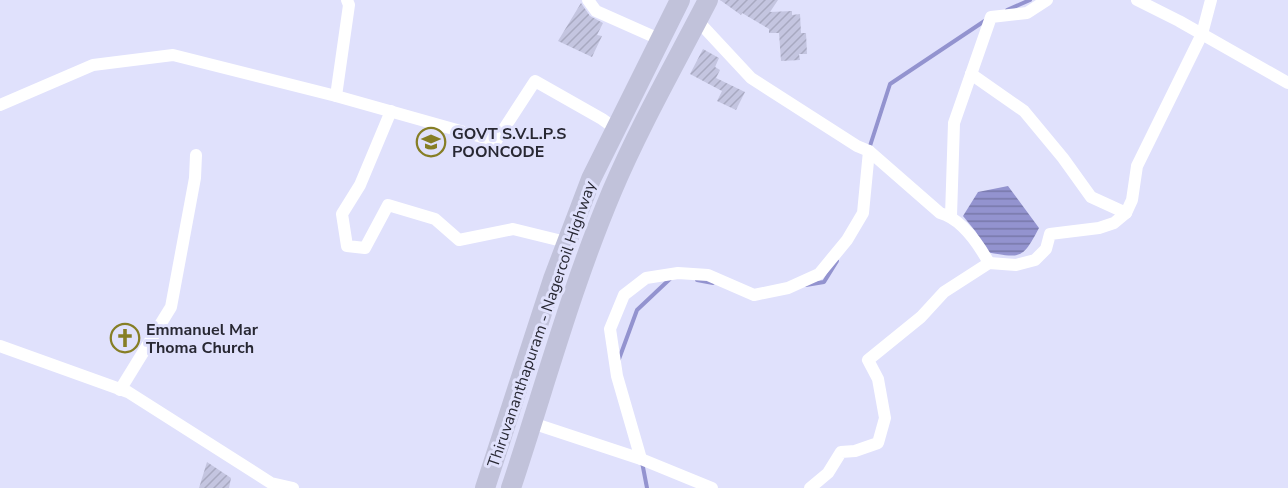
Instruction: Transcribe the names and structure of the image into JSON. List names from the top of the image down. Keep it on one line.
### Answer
{"streets":{"main road":["Thiruvananthapuram - Nagercoil Highway"]},"places":{"school or university":["GOVT S.V.L.P.S POONCODE"],"church":["Emmanuel Mar Thoma Church"]}}
